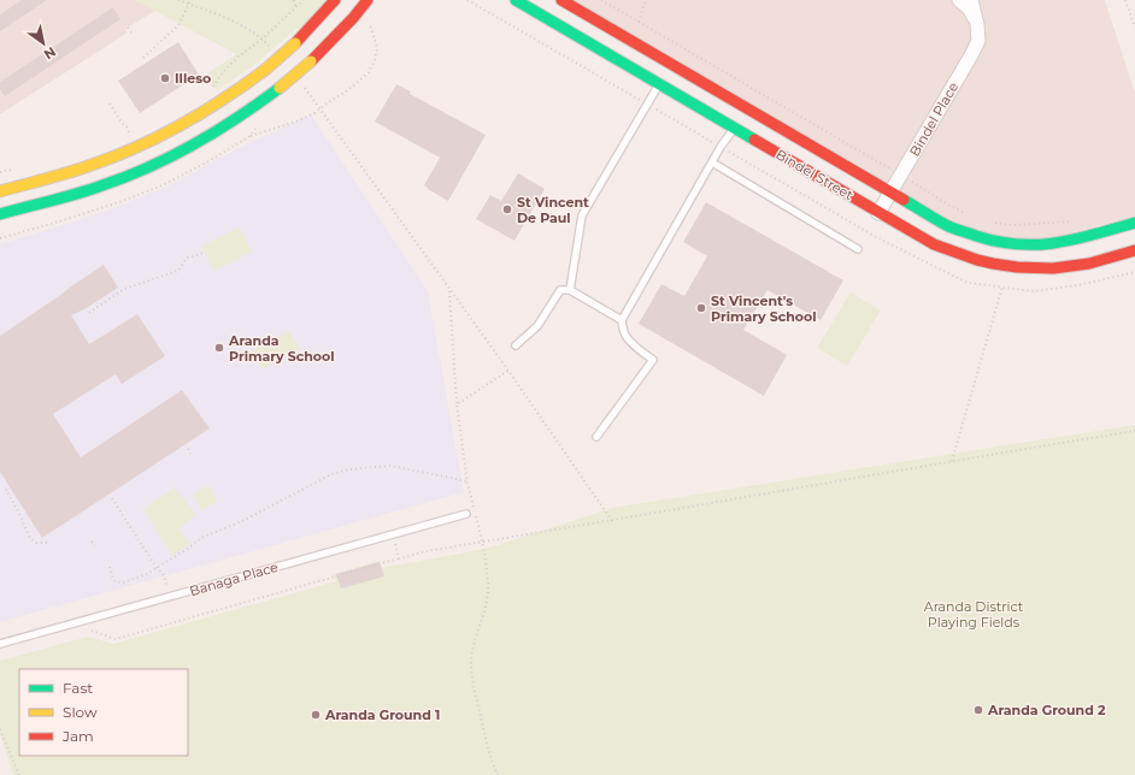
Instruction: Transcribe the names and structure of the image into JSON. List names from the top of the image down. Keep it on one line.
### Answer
{"streets":{"street":["Bindel Place","Bindel Street"],"lane":["Banaga Place"]},"crossings":[["Bindel Place","Bindel Street"]],"parks":["Aranda District Playing Fields"],"places":["Illeso","St Vincent De Paul","St Vincent's Primary School","Aranda Primary School","Aranda Ground 2","Aranda Ground 1"],"legend":["Fast","Slow","Jam"],"north":"bottom right"}
